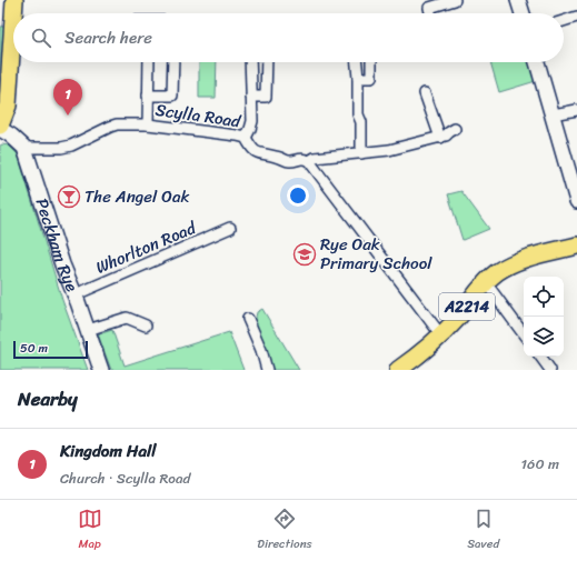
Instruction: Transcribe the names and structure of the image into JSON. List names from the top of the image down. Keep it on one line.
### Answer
{"streets":{"main road":["A2214"],"street":["Scylla Road","Peckham Rye","Whorlton Road"]},"crossings":[["Scylla Road","Peckham Rye"],["Peckham Rye","Whorlton Road"]],"places":{"bar":["The Angel Oak"],"school or university":["Rye Oak Primary School"]},"scale_bar":"50 m","page":{"search":"Search here","pins":"1","scale":"50 m","heading":"Nearby","list":[{"mark":"1","name":"Kingdom Hall","note":"Church · Scylla Road","value":"160 m"}],"nav":["Map","Directions","Saved"]}}
